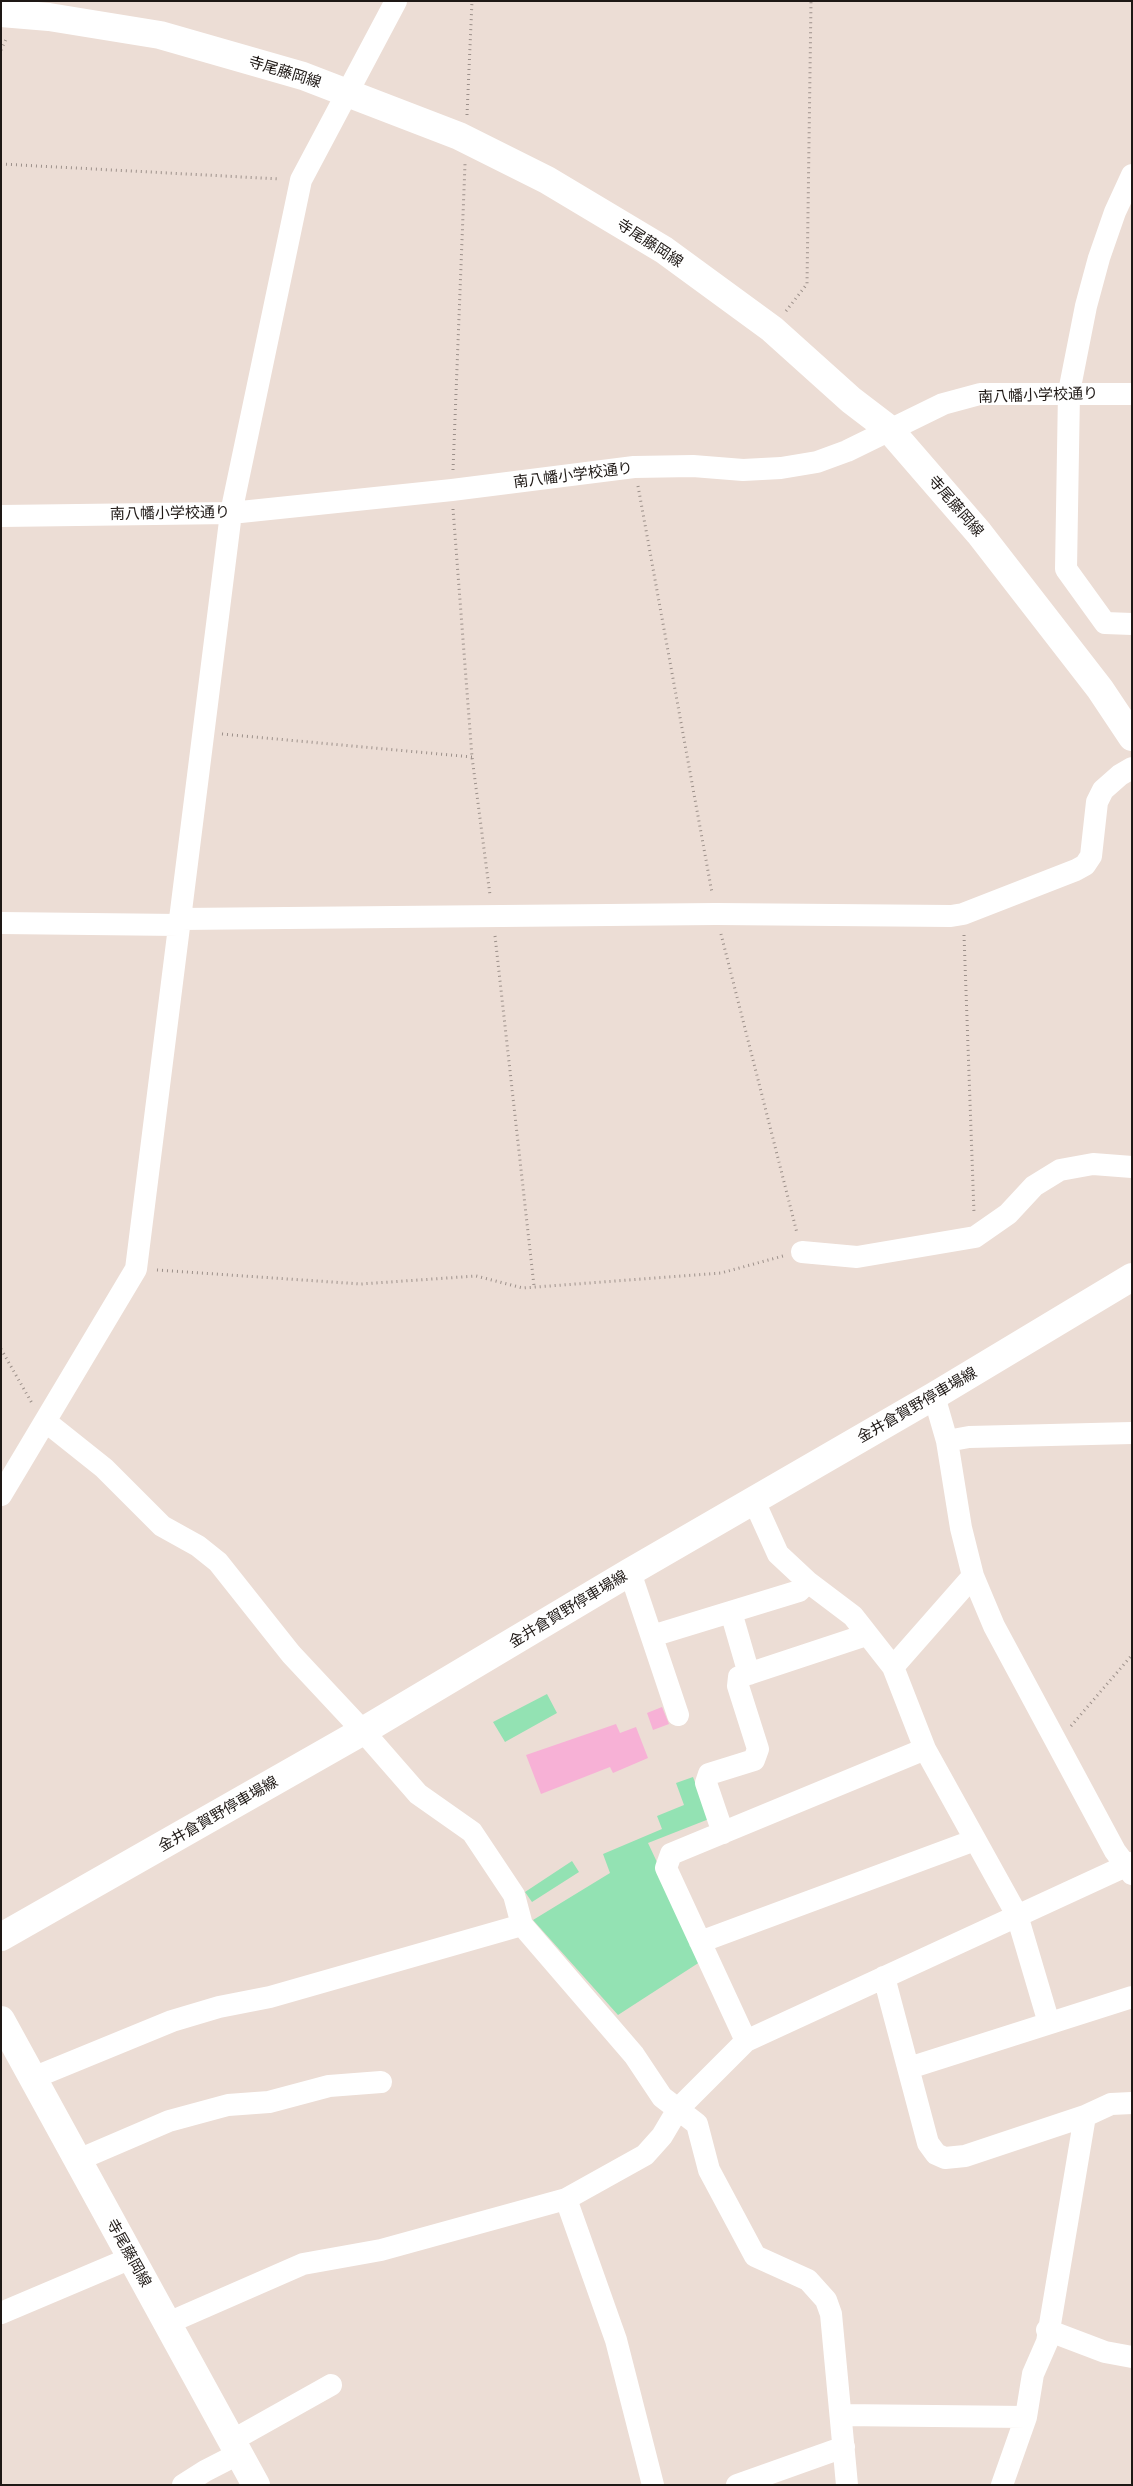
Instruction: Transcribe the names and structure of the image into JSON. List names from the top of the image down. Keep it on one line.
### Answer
{"streets":{"main road":["寺尾藤岡線","金井倉賀野停車場線"],"street":["南八幡小学校通り"]},"crossings":[["寺尾藤岡線","南八幡小学校通り"]]}
